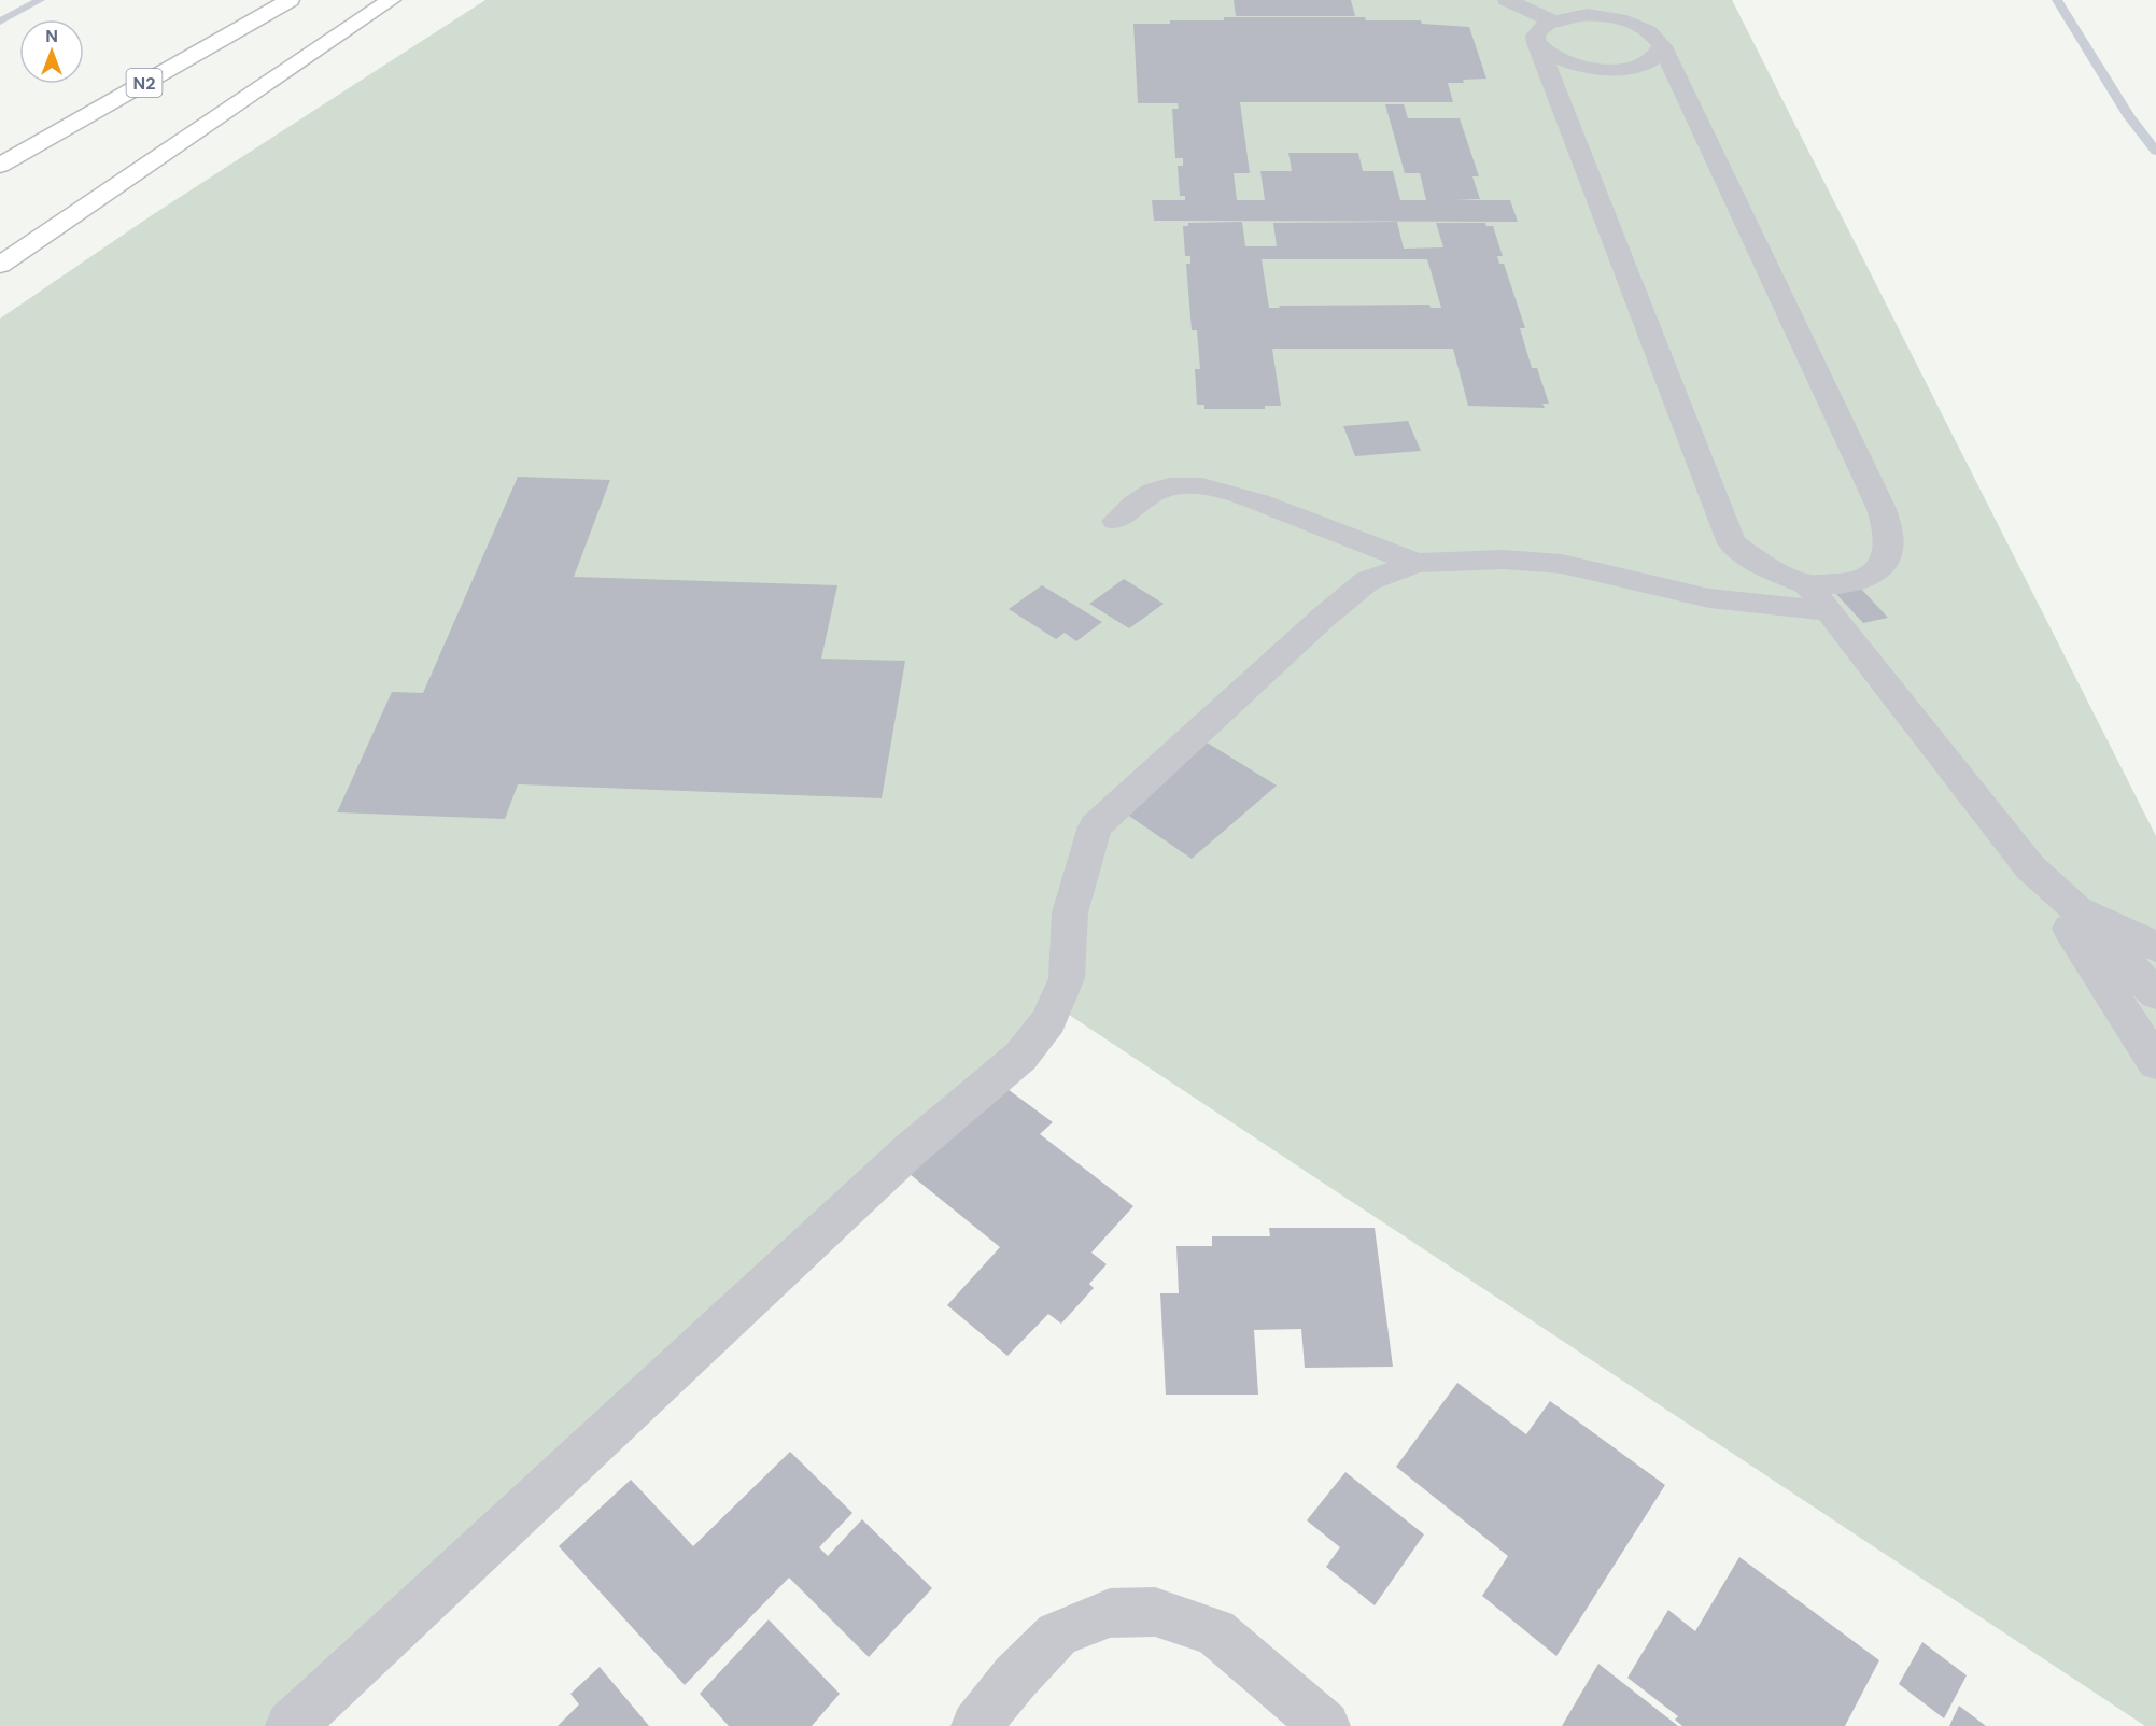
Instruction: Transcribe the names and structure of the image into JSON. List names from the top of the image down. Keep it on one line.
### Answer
{"streets":{"highway":["N2"]},"north":"top"}
